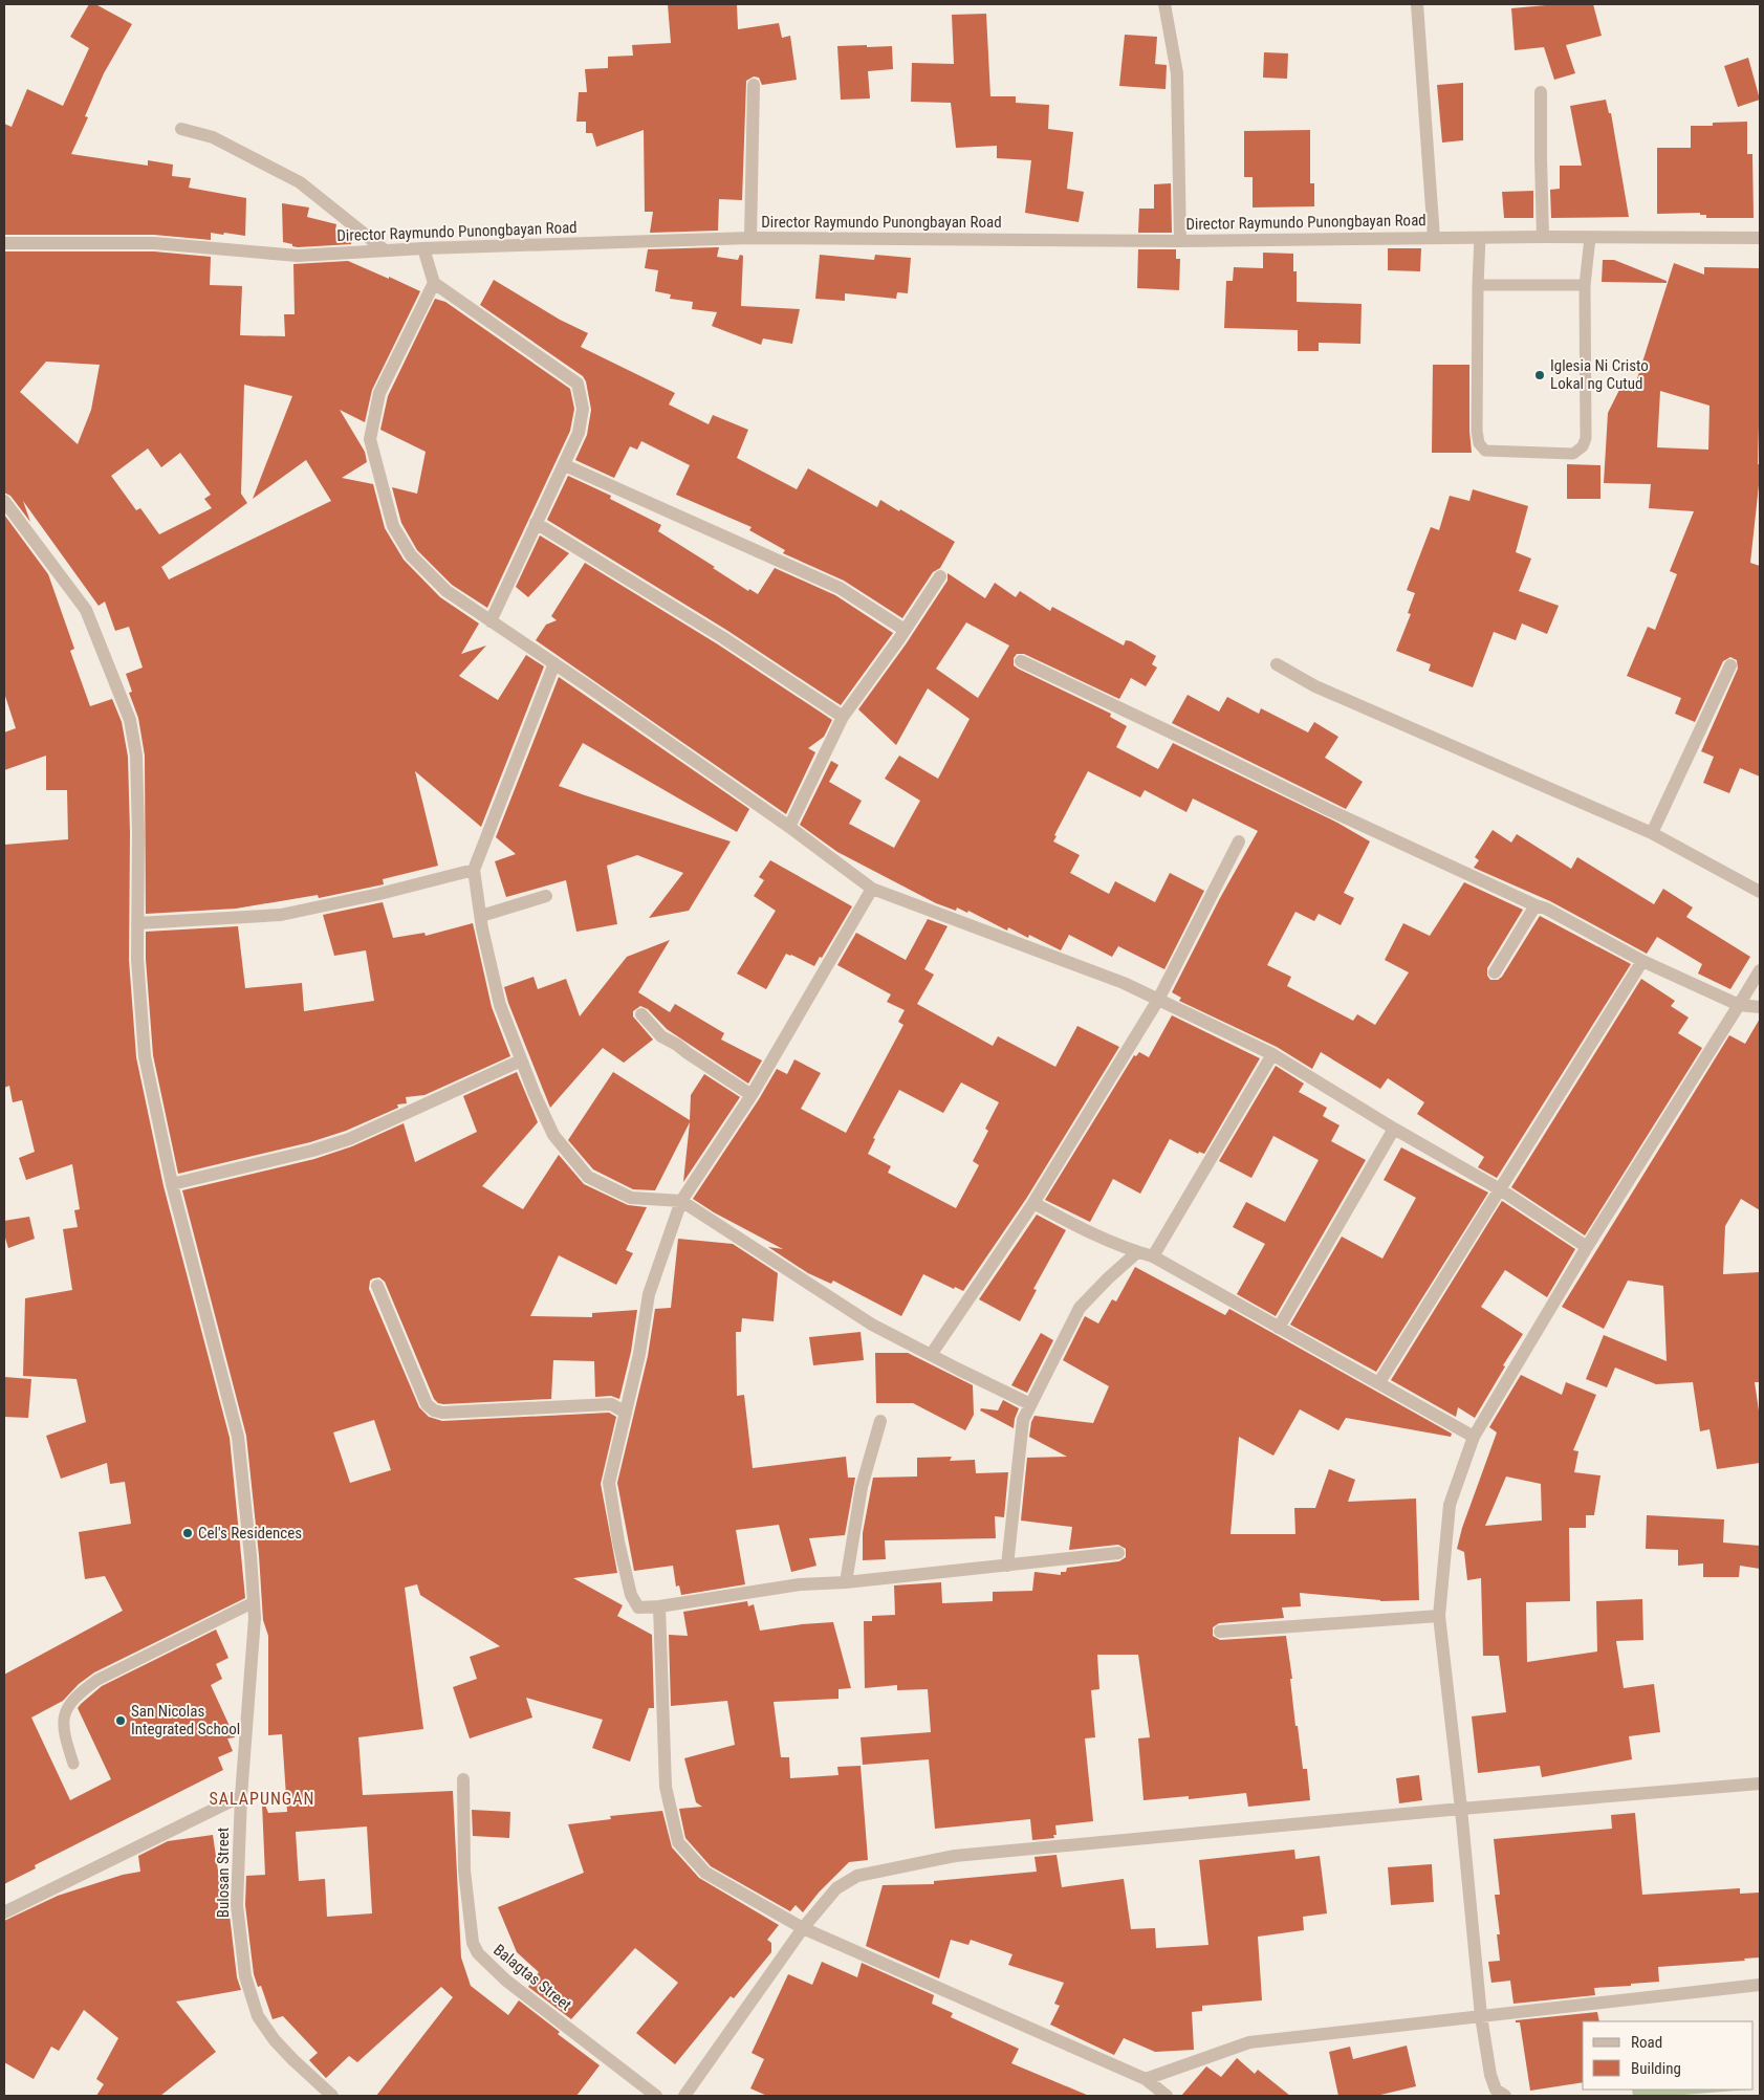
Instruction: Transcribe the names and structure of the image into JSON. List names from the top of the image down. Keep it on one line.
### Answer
{"streets":{"street":["Director Raymundo Punongbayan Road","Bulosan Street","Balagtas Street"]},"districts":["SALAPUNGAN"],"places":["Iglesia Ni Cristo Lokal ng Cutud","Cel's Residences","San Nicolas Integrated School"],"legend":["Road","Building"]}
